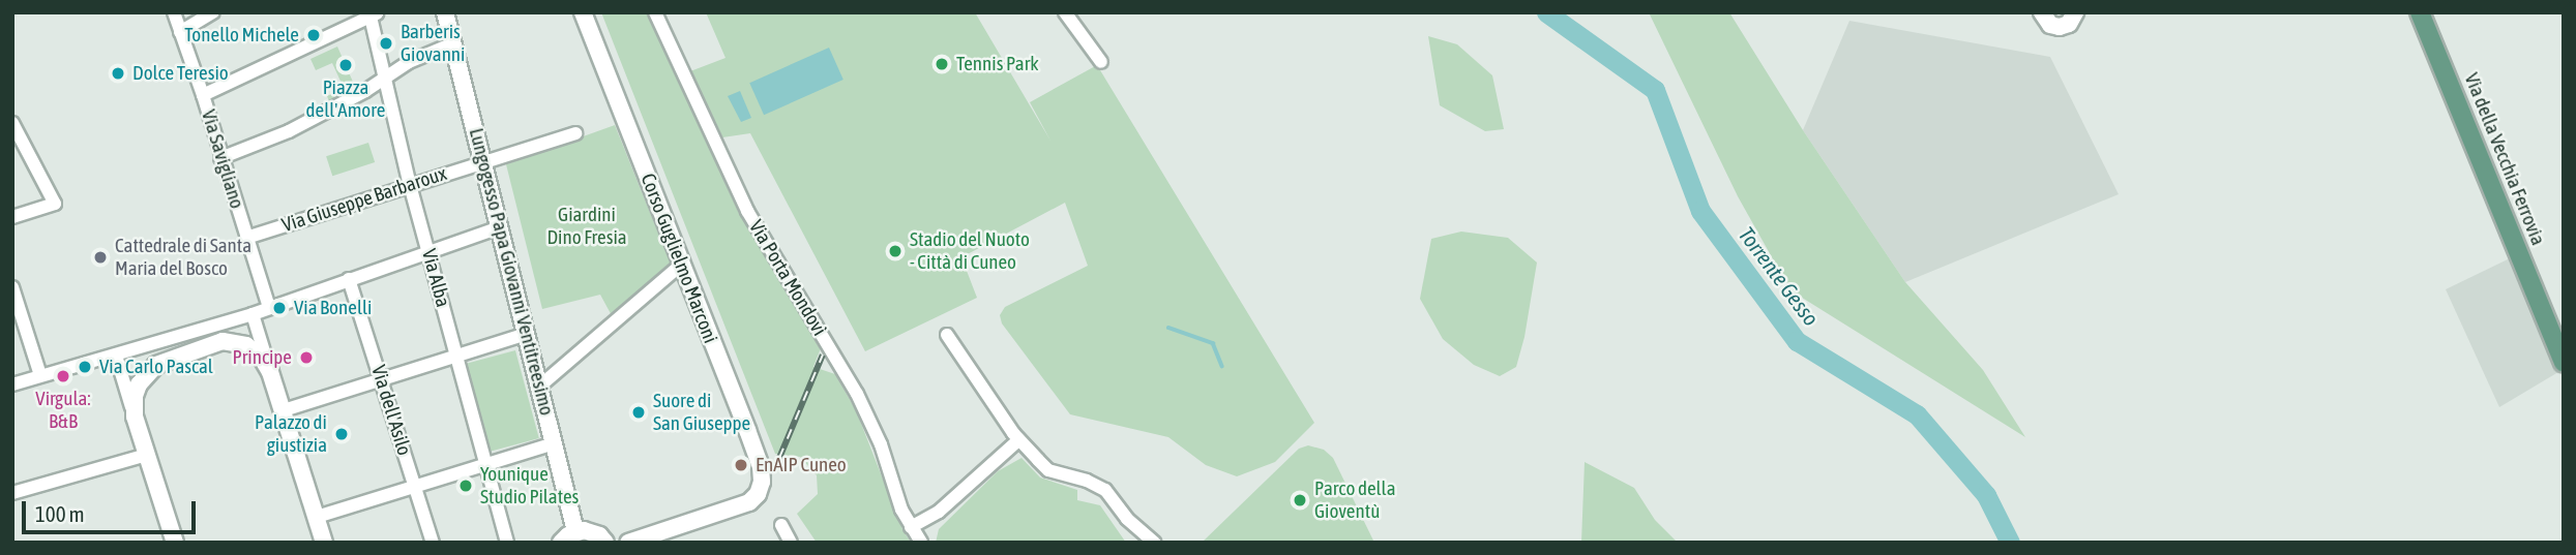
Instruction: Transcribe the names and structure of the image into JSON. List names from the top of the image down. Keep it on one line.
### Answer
{"streets":{"main road":["Via della Vecchia Ferrovia"],"street":["Via Savigliano","Via Giuseppe Barbaroux","Corso Guglielmo Marconi","Lungogesso Papa Giovanni Ventitreesimo","Via Alba","Via Porta Mondovì","Via dell'Asilo"]},"crossings":[["Via Savigliano","Via Giuseppe Barbaroux"],["Via Giuseppe Barbaroux","Lungogesso Papa Giovanni Ventitreesimo"],["Via Giuseppe Barbaroux","Via Alba"]],"water":["Torrente Gesso"],"parks":["Giardini Dino Fresia"],"places":["Tonello Michele","Barberis Giovanni","Tennis Park","Piazza dell'Amore","Dolce Teresio","Stadio del Nuoto - Città di Cuneo","Cattedrale di Santa Maria del Bosco","Via Bonelli","Principe","Via Carlo Pascal","Virgula: B&B","Suore di San Giuseppe","Palazzo di giustizia","EnAIP Cuneo","Younique Studio Pilates","Parco della Gioventù"],"scale_bar":"100 m"}
